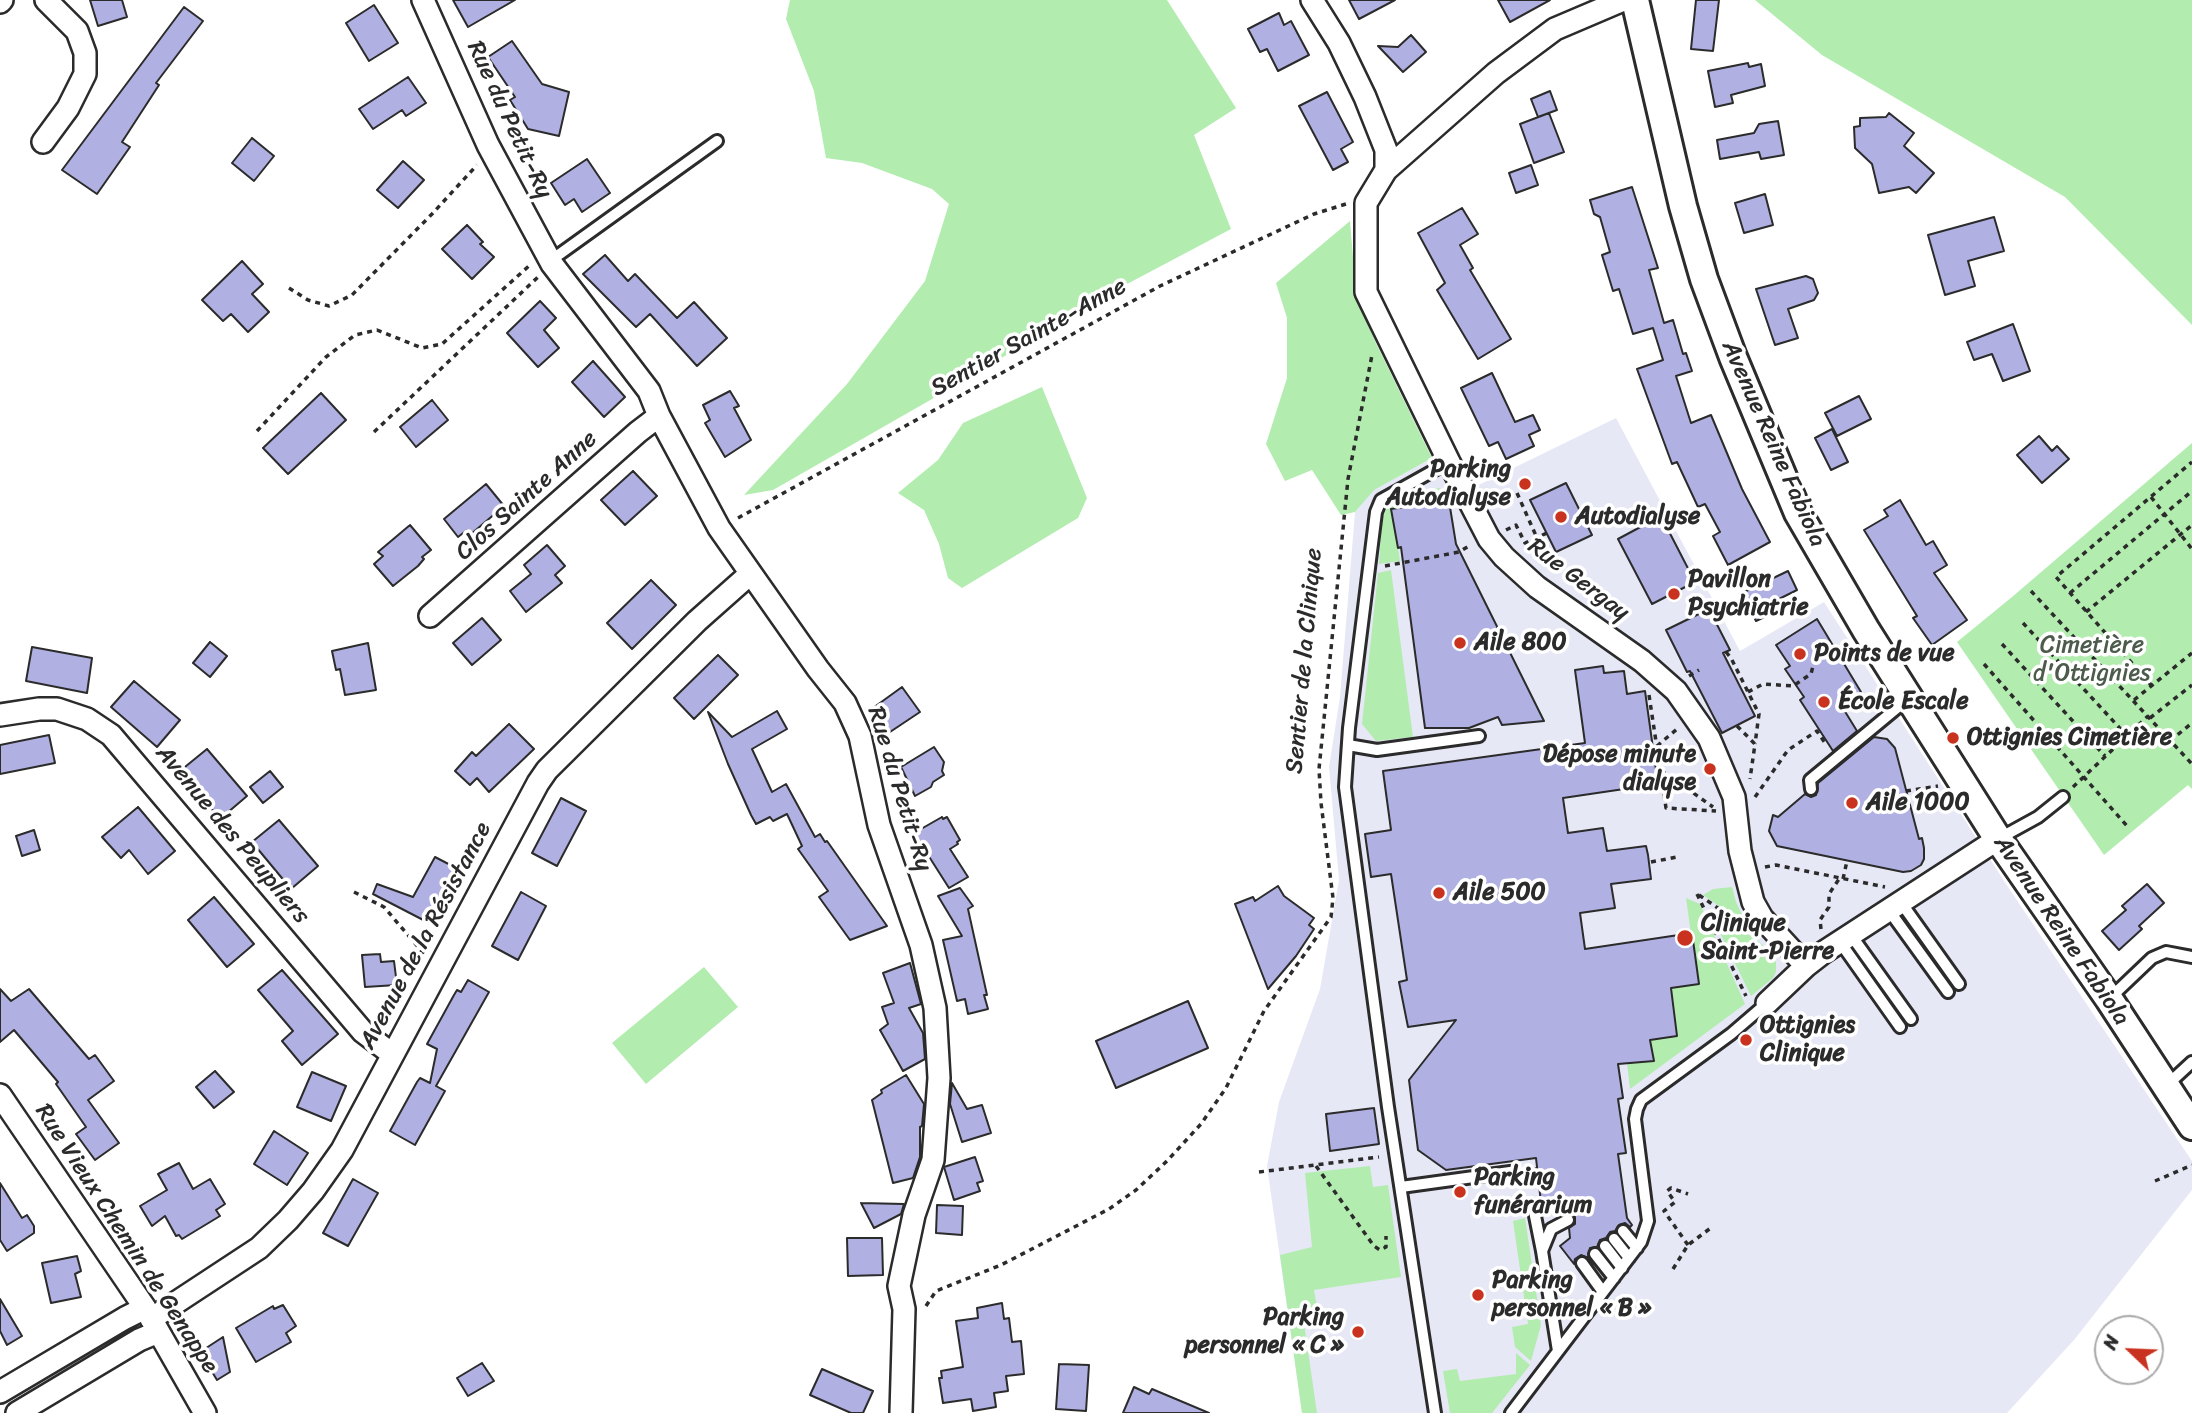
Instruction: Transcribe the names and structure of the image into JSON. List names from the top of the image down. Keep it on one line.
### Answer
{"streets":{"street":["Rue du Petit-Ry","Avenue Reine Fabiola","Clos Sainte Anne","Rue Gergay","Avenue des Peupliers","Avenue de la Résistance","Rue Vieux Chemin de Genappe"],"path":["Sentier Sainte-Anne","Sentier de la Clinique"]},"crossings":[["Rue du Petit-Ry","Sentier Sainte-Anne"],["Rue du Petit-Ry","Clos Sainte Anne"],["Rue du Petit-Ry","Avenue de la Résistance"],["Sentier Sainte-Anne","Rue Gergay"],["Rue Gergay","Sentier de la Clinique"],["Avenue des Peupliers","Avenue de la Résistance"],["Avenue de la Résistance","Rue Vieux Chemin de Genappe"]],"parks":["Cimetière d'Ottignies"],"places":["Parking Autodialyse","Autodialyse","Pavillon Psychiatrie","Aile 800","Points de vue","École Escale","Ottignies Cimetière","Dépose minute dialyse","Aile 1000","Aile 500","Clinique Saint-Pierre","Ottignies Clinique","Parking funérarium","Parking personnel « B »","Parking personnel « C »"],"north":"top left"}
